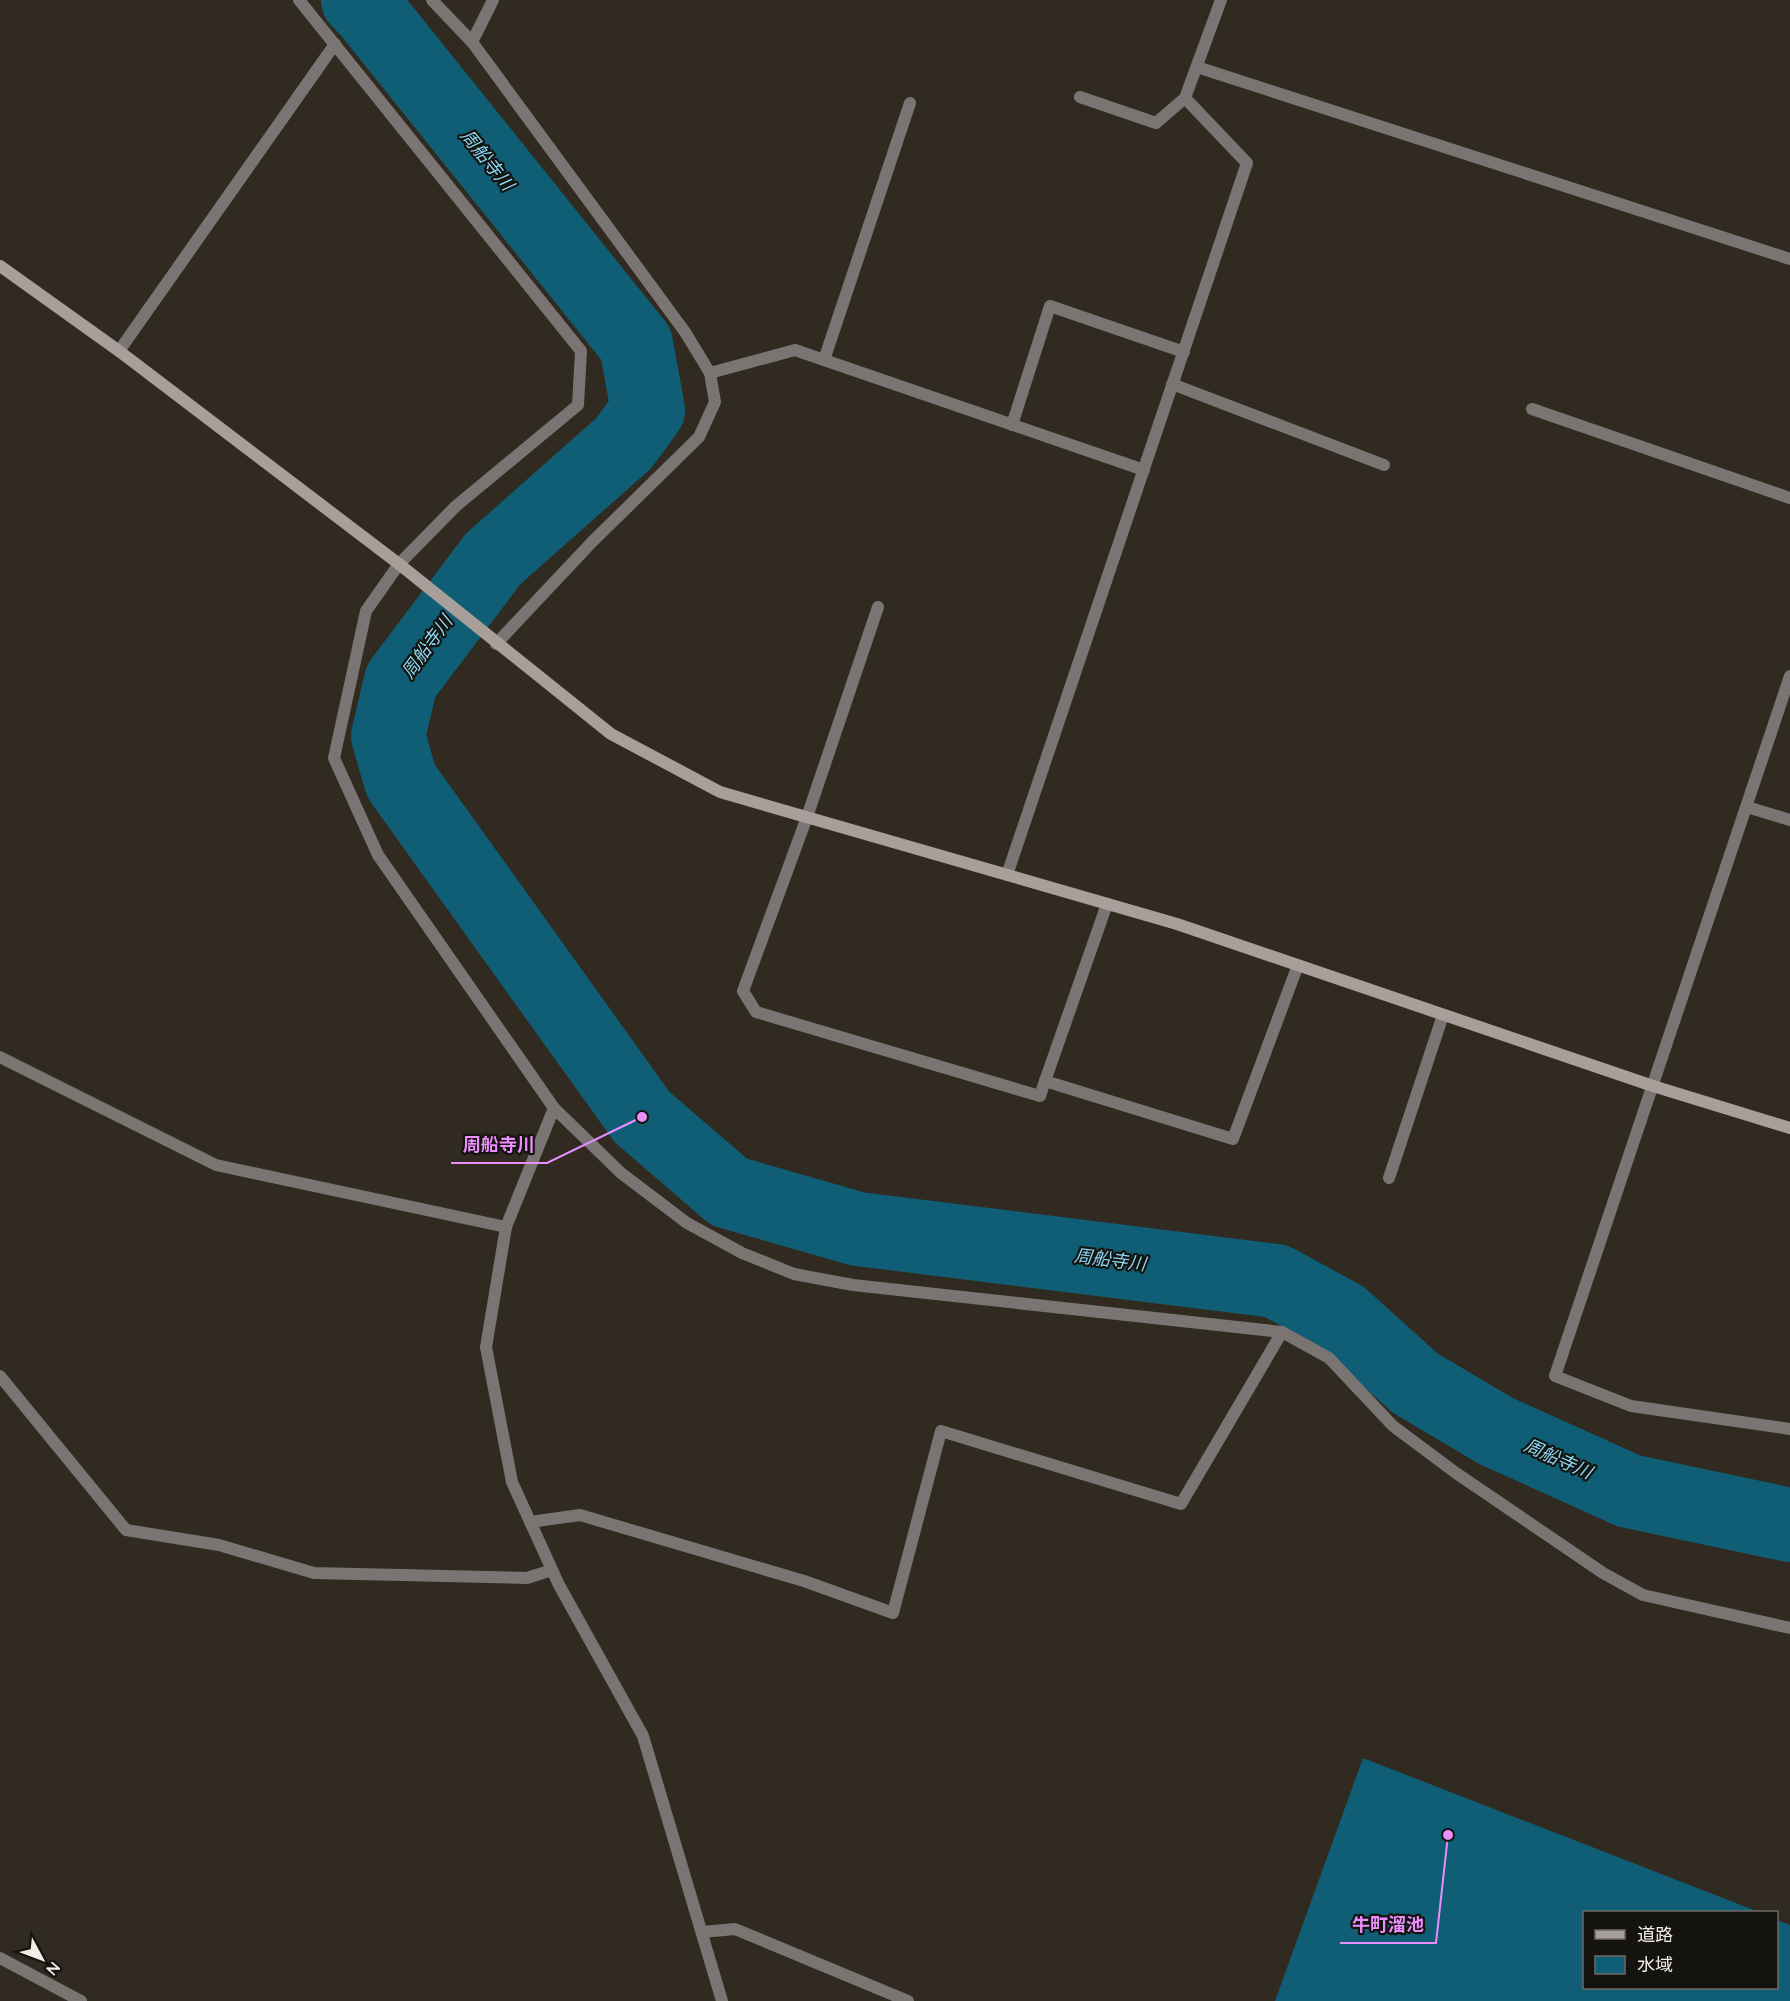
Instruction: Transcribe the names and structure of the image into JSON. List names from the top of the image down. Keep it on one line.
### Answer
{"water":["周船寺川"],"places":["周船寺川","牛町溜池"],"legend":["道路","水域"],"north":"bottom right"}
